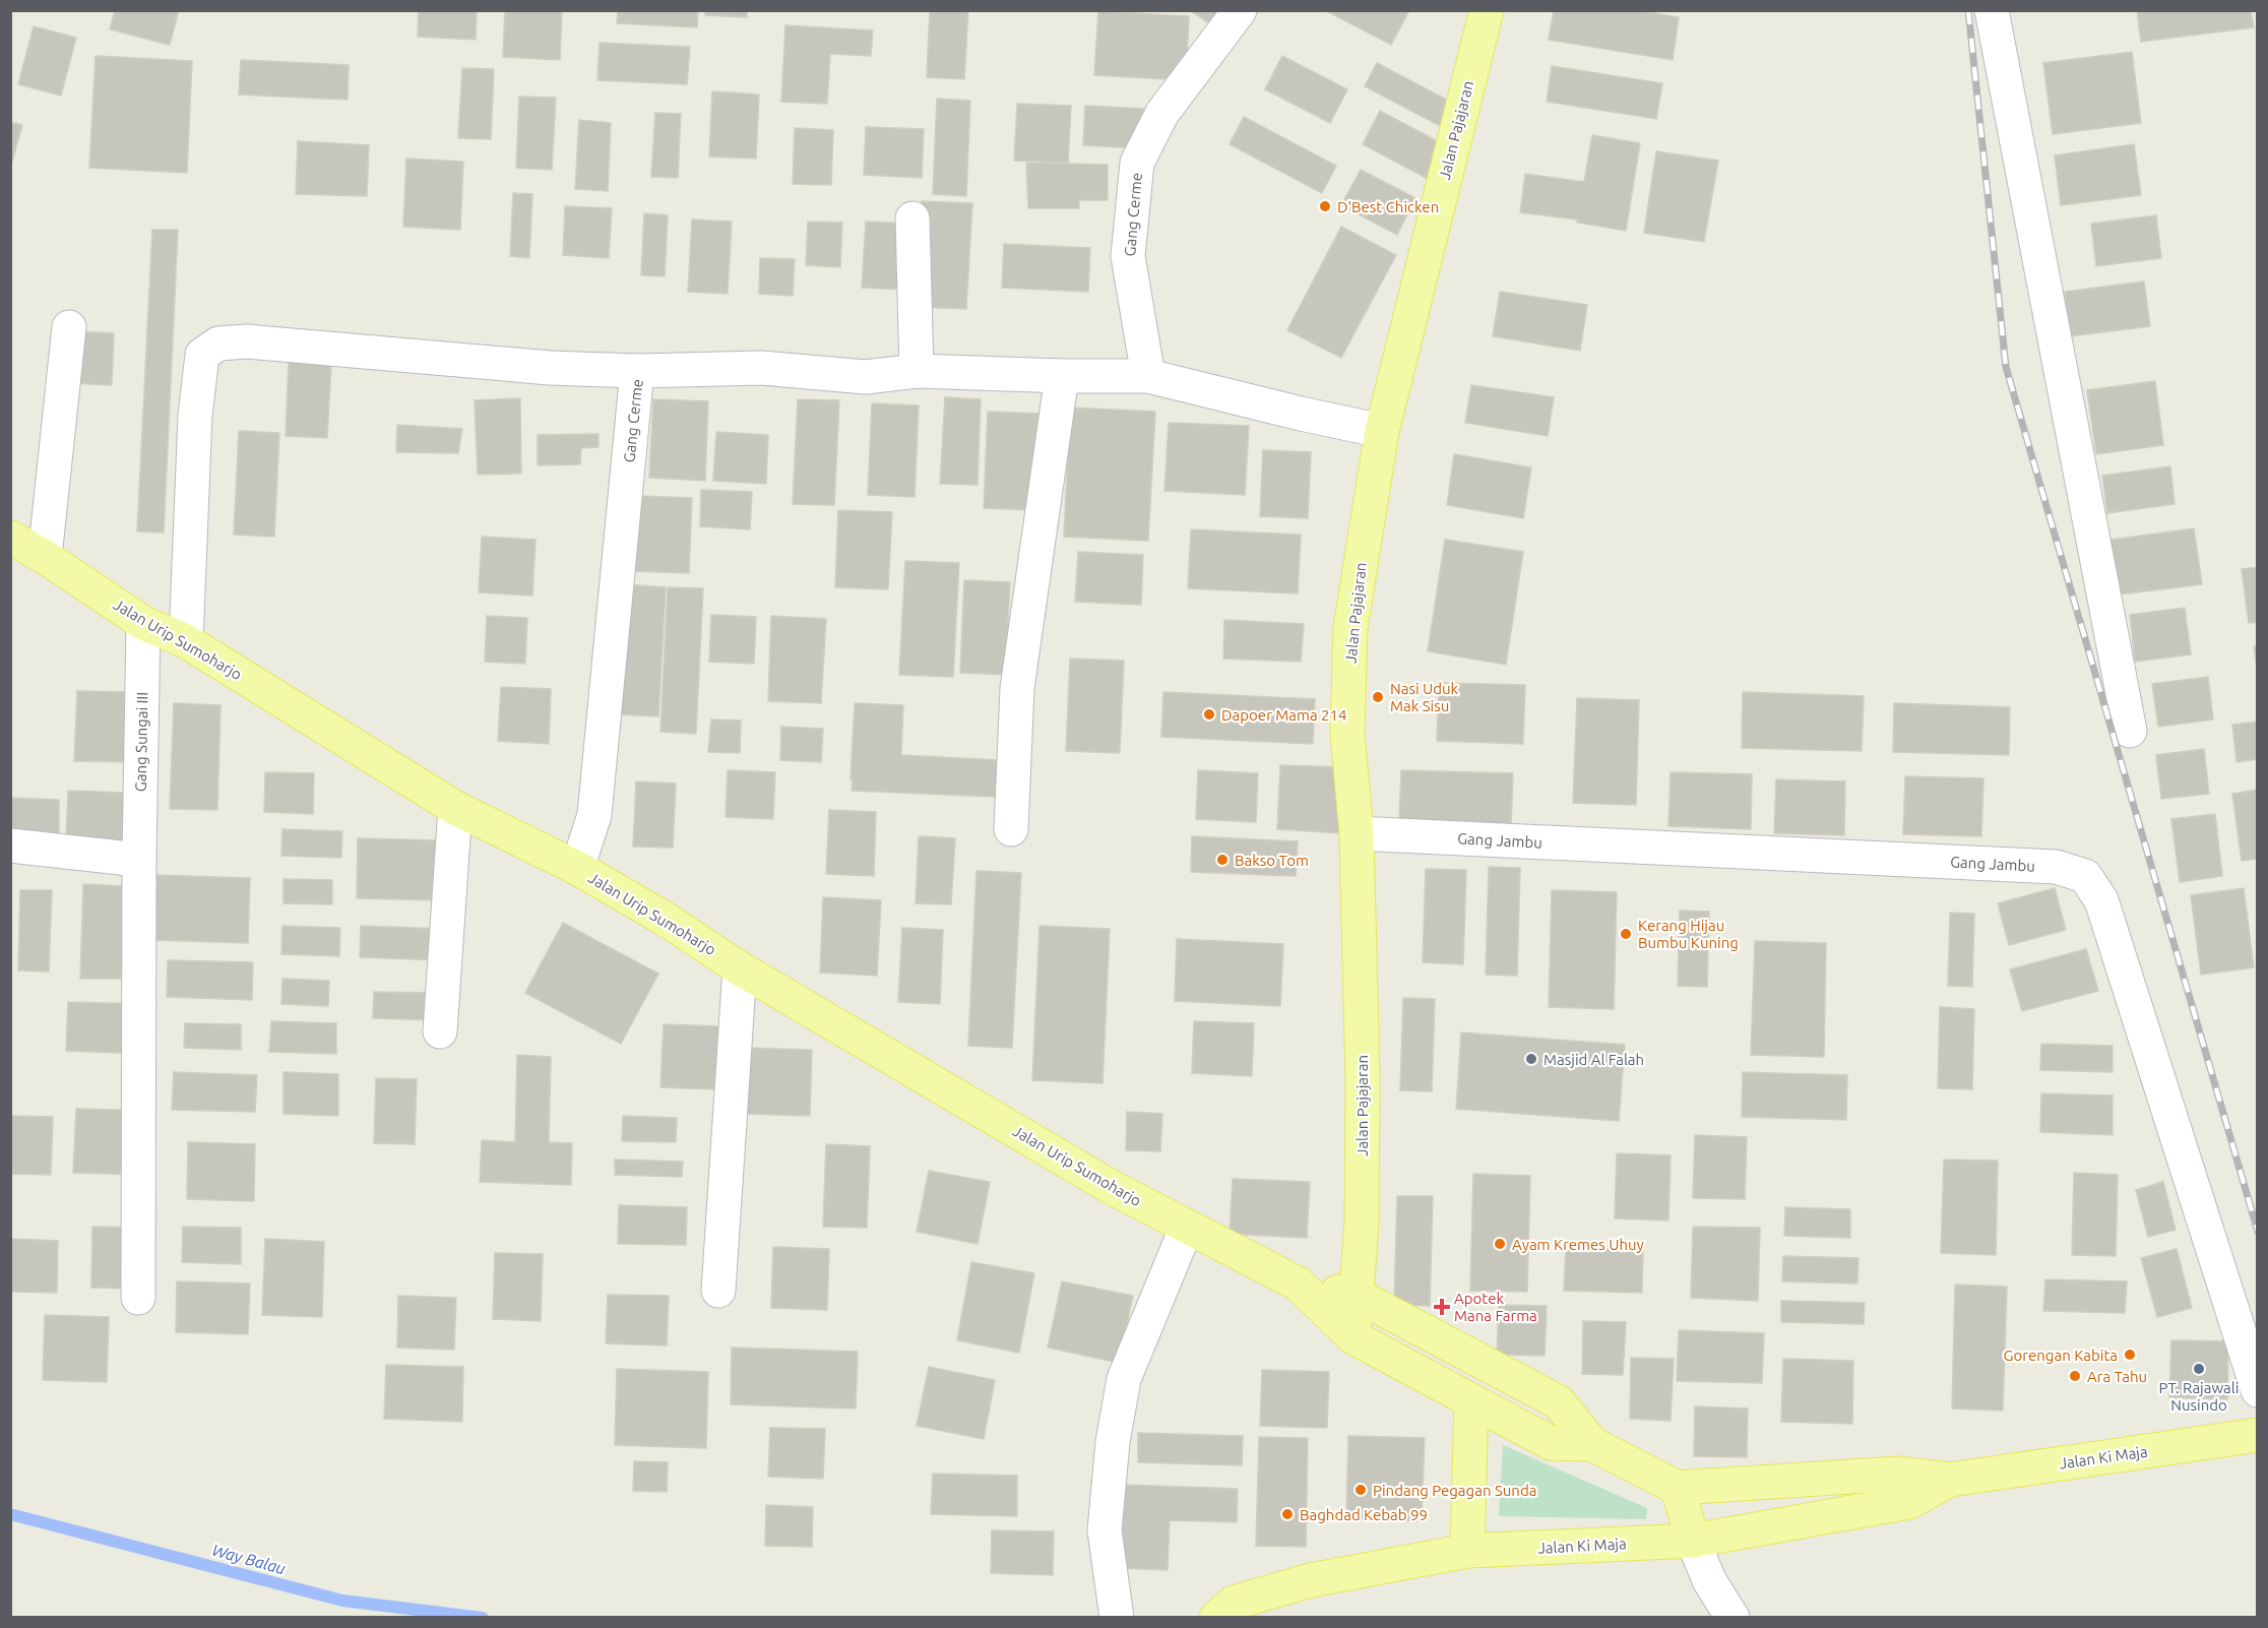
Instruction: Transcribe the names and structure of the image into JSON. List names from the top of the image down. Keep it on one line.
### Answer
{"streets":{"main road":["Jalan Pajajaran","Jalan Urip Sumoharjo","Jalan Ki Maja"],"street":["Gang Cerme","Gang Sungai III","Gang Jambu"]},"crossings":[["Jalan Pajajaran","Gang Cerme"],["Jalan Pajajaran","Jalan Urip Sumoharjo"],["Jalan Pajajaran","Gang Jambu"],["Gang Cerme","Jalan Urip Sumoharjo"],["Jalan Urip Sumoharjo","Gang Sungai III"],["Jalan Urip Sumoharjo","Jalan Ki Maja"]],"water":["Way Balau"],"places":{"other":["D'Best Chicken","Nasi Uduk Mak Sisu","Dapoer Mama 214","Bakso Tom","Kerang Hijau Bumbu Kuning","Masjid Al Falah","Ayam Kremes Uhuy","Gorengan Kabita","PT. Rajawali Nusindo","Ara Tahu","Pindang Pegagan Sunda","Baghdad Kebab 99"],"health":["Apotek Mana Farma"]}}
